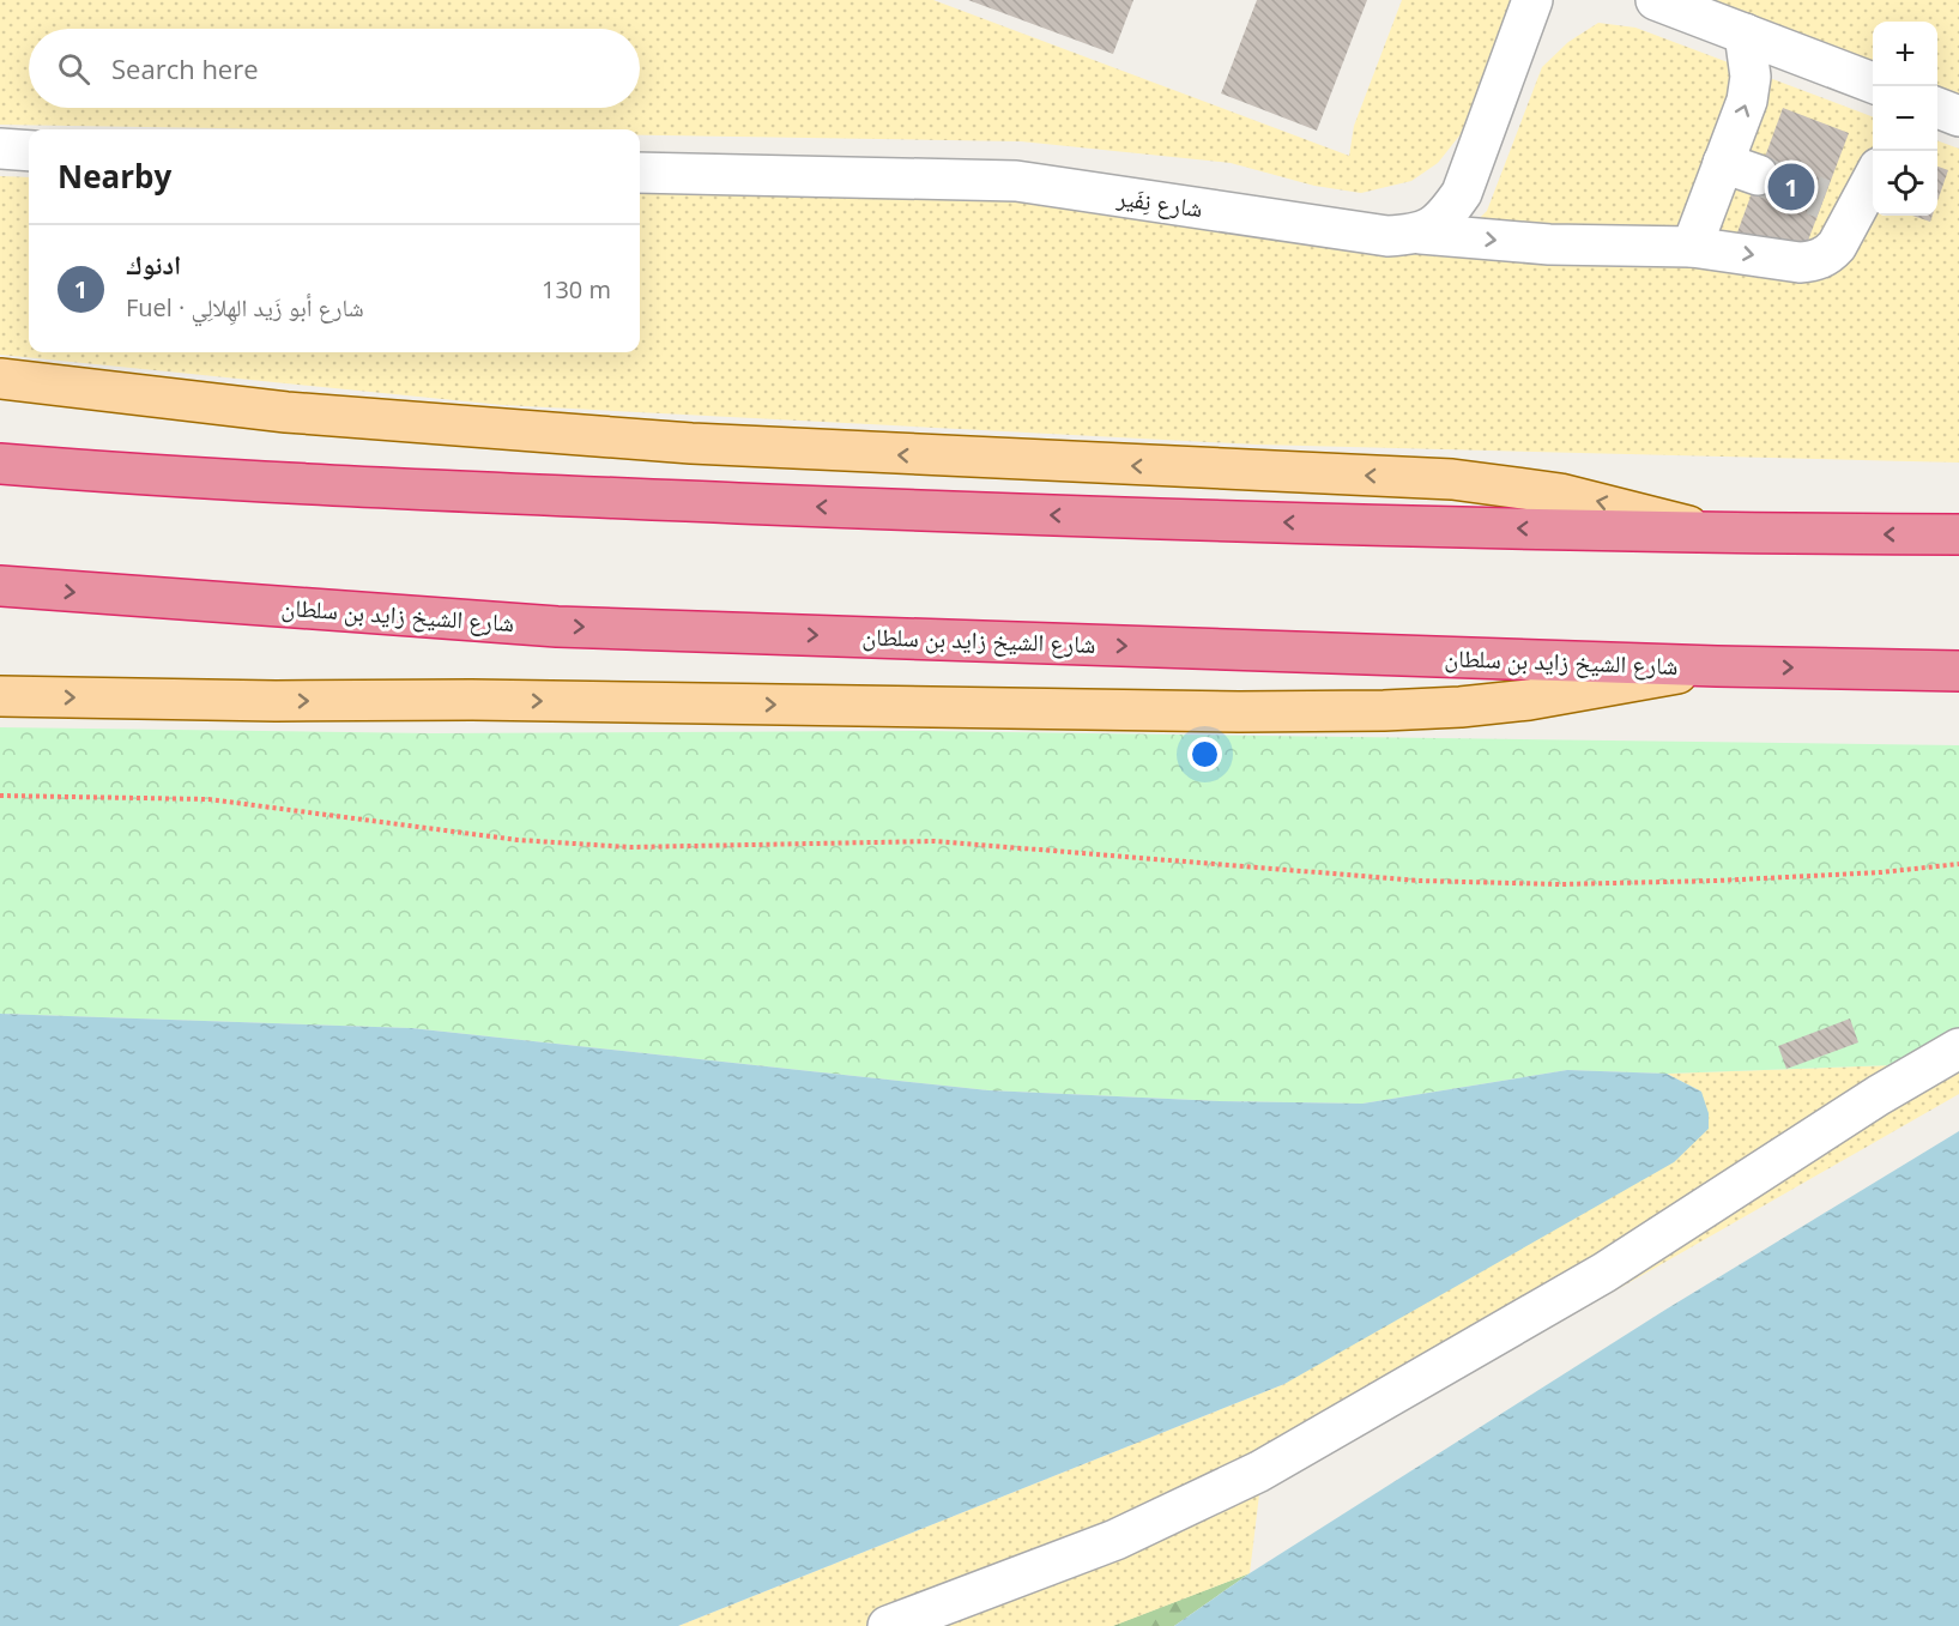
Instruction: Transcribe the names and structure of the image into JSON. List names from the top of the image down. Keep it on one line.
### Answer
{"streets":{"highway":["شارع الشيخ زايد بن سلطان"],"street":["شارع نِفَير"]},"one_way":["شارع نِفَير"],"page":{"map_buttons":["+","−"],"search":"Search here","heading":"Nearby","pins":"1","list":[{"mark":"1","name":"ادنوك","note":"Fuel · شارع أبو زَيد الهِلالِي","value":"130 m"}]}}
